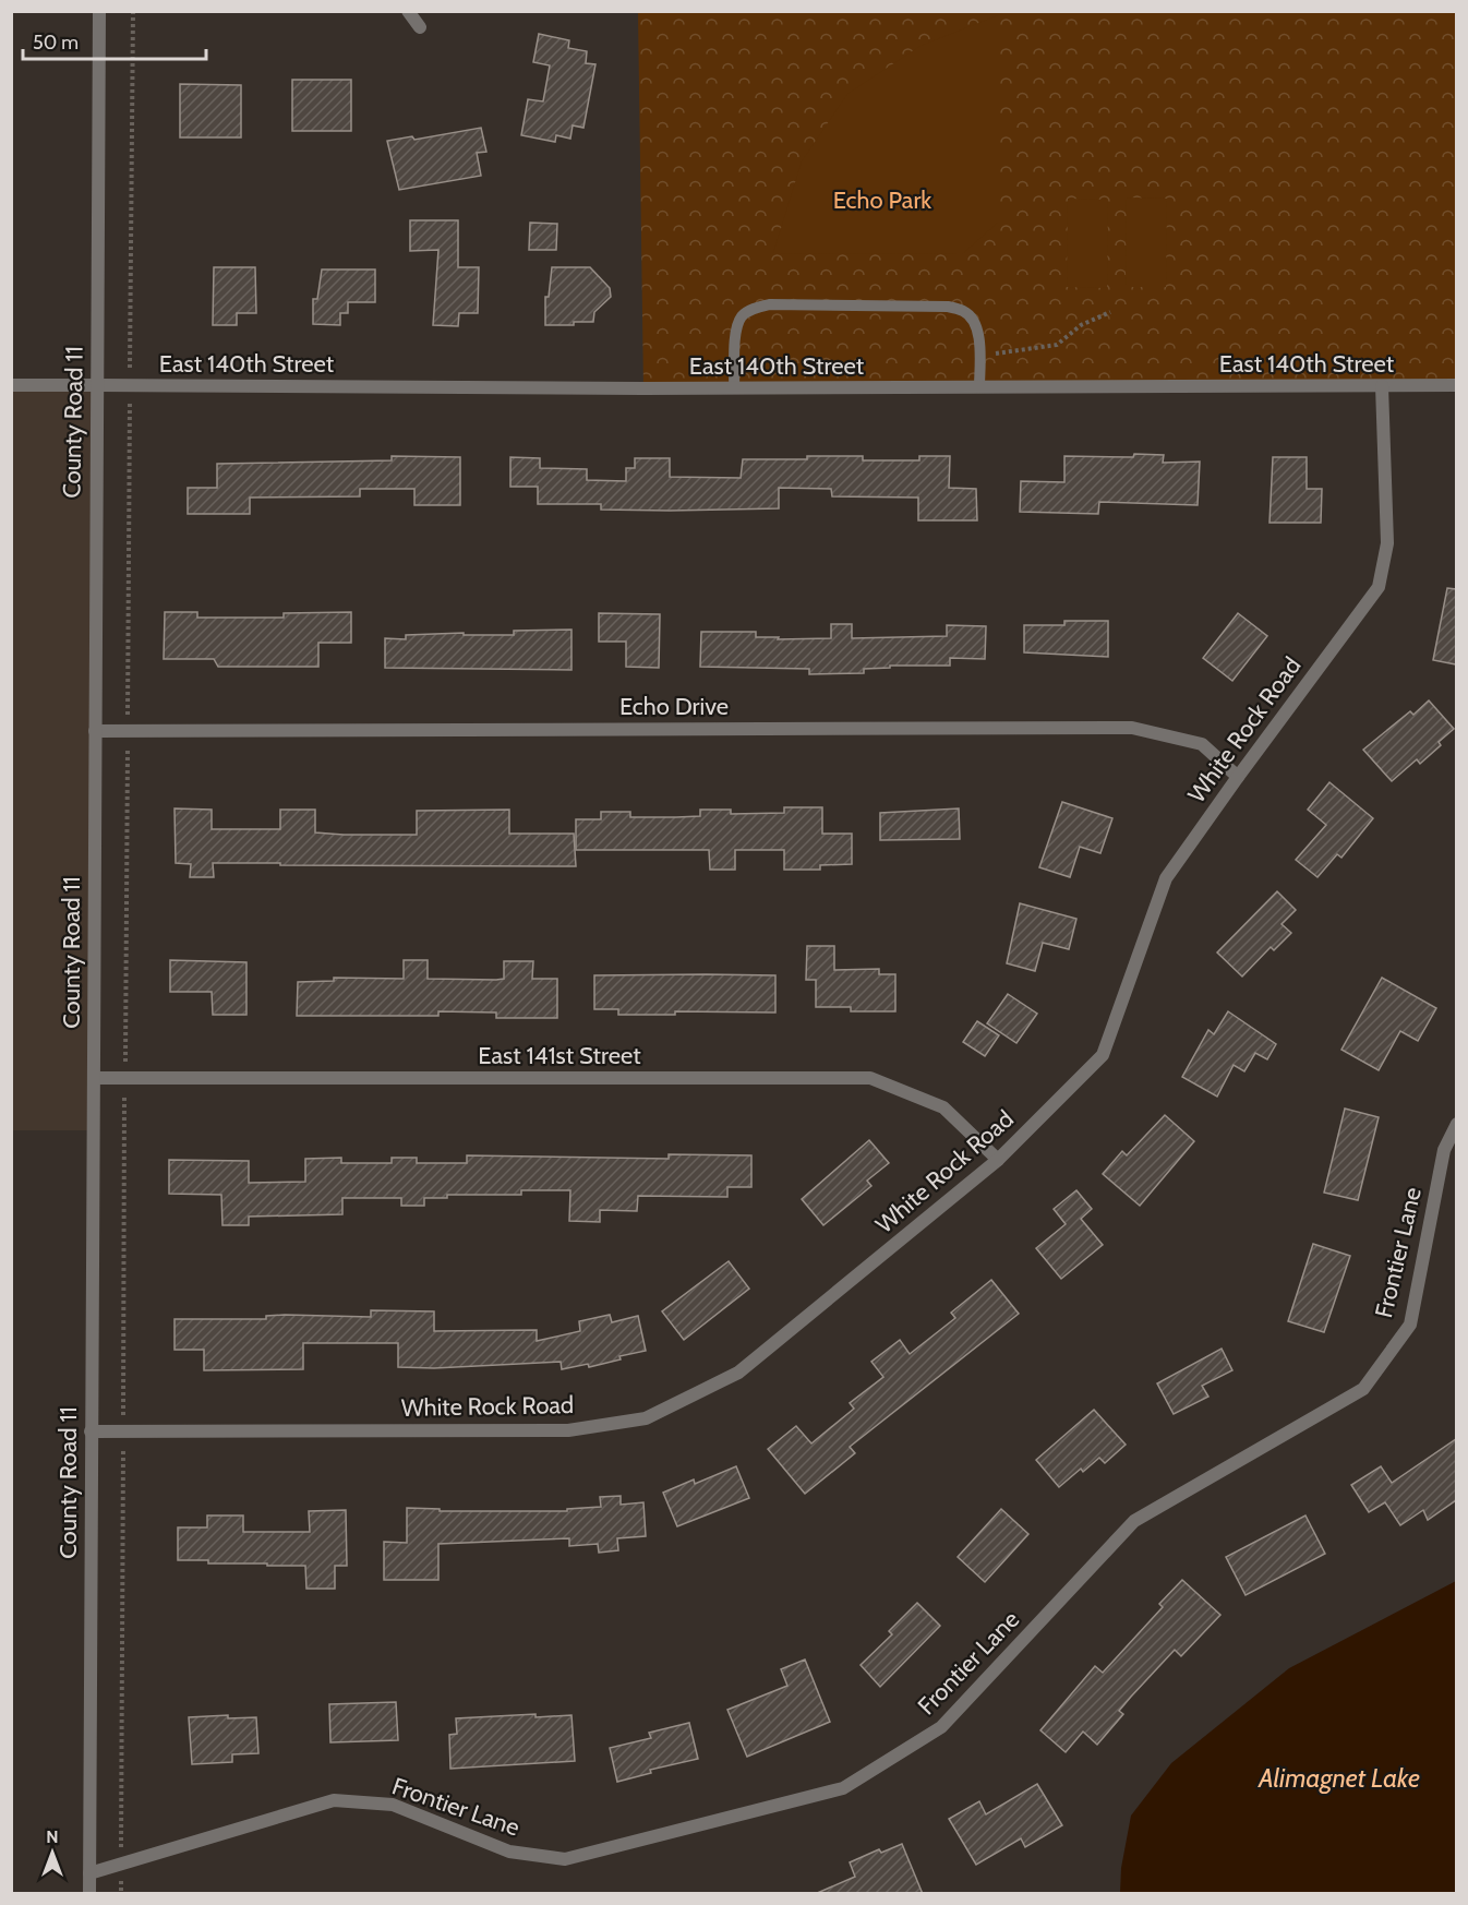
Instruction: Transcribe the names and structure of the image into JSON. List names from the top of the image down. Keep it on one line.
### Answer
{"streets":{"street":["East 140th Street","County Road 11","Echo Drive","White Rock Road","East 141st Street","Frontier Lane"]},"crossings":[["East 140th Street","County Road 11"],["East 140th Street","White Rock Road"],["County Road 11","Echo Drive"],["County Road 11","White Rock Road"],["County Road 11","East 141st Street"],["County Road 11","Frontier Lane"],["Echo Drive","White Rock Road"],["White Rock Road","East 141st Street"]],"water":["Alimagnet Lake"],"parks":["Echo Park"],"scale_bar":"50 m","north":"top"}
